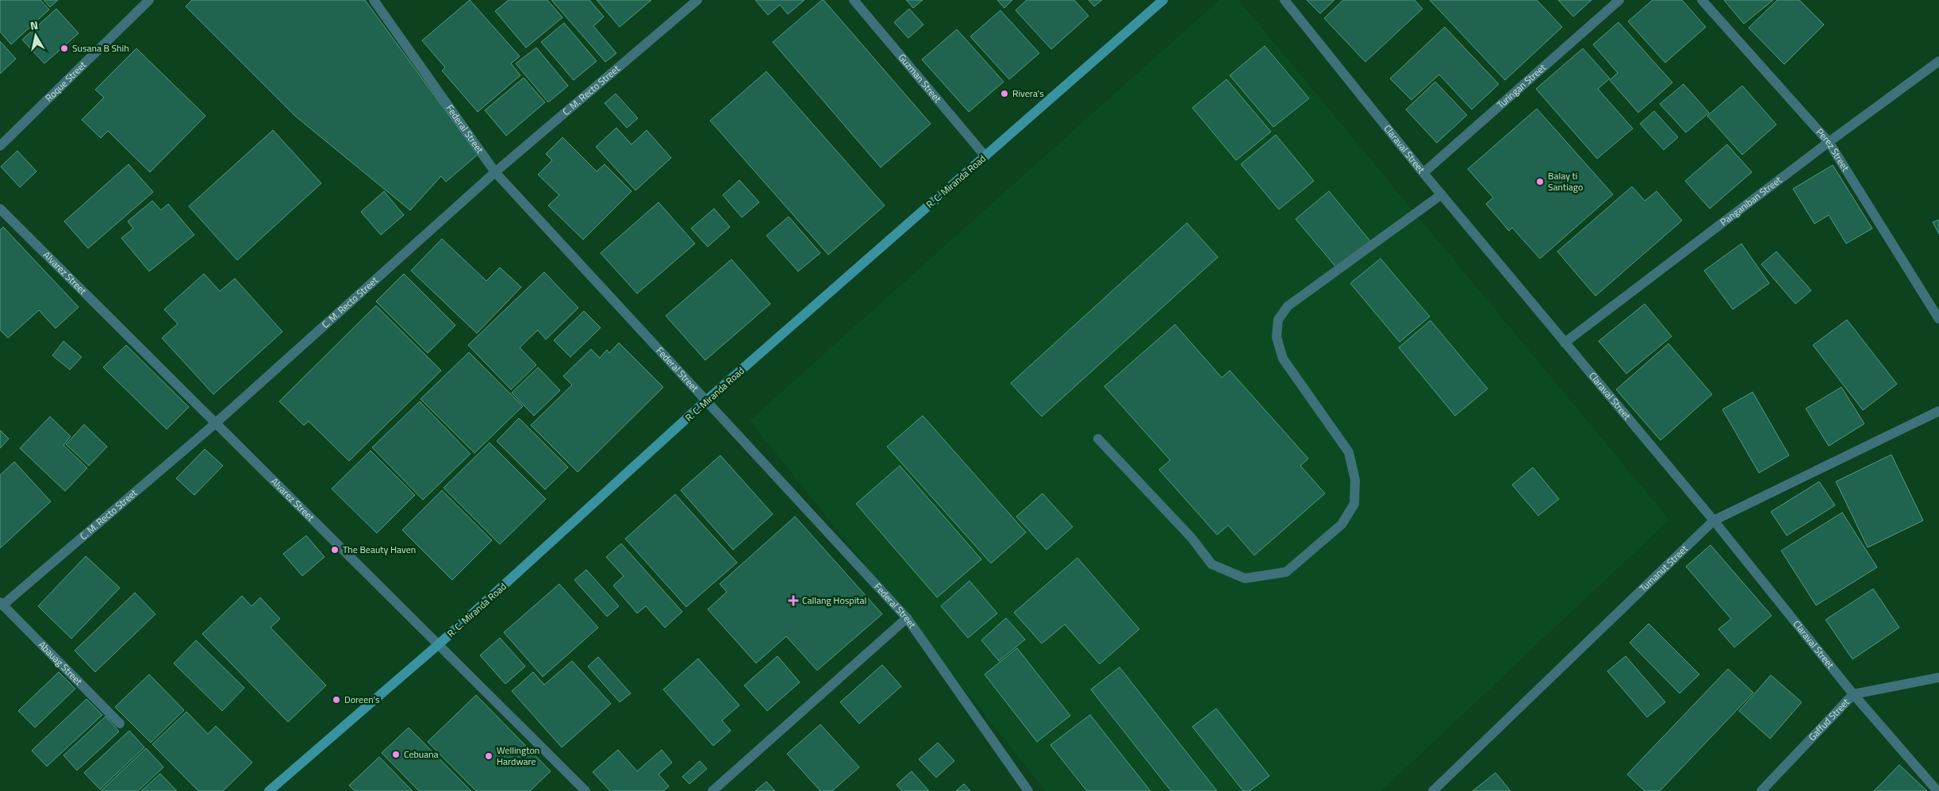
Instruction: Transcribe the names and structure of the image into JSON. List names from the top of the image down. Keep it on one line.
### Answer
{"streets":{"main road":["R. C. Miranda Road"],"street":["Guzman Street","Roque Street","Turingan Street","C. M. Recto Street","Federal Street","Claraval Street","Perez Street","Panganiban Street","Alvarez Street","Tumanut Street","Abauag Street","Gaffud Street"]},"crossings":[["Guzman Street","R. C. Miranda Road"],["Turingan Street","Claraval Street"],["C. M. Recto Street","Federal Street"],["C. M. Recto Street","Alvarez Street"],["C. M. Recto Street","Abauag Street"],["Federal Street","R. C. Miranda Road"],["Claraval Street","Panganiban Street"],["Claraval Street","Tumanut Street"],["Claraval Street","Gaffud Street"],["Perez Street","Panganiban Street"],["R. C. Miranda Road","Alvarez Street"]],"places":{"other":["Susana B Shih","Rivera's","Balay ti Santiago","The Beauty Haven","Doreen's","Cebuana","Wellington Hardware"],"health":["Callang Hospital"]},"north":"top"}
